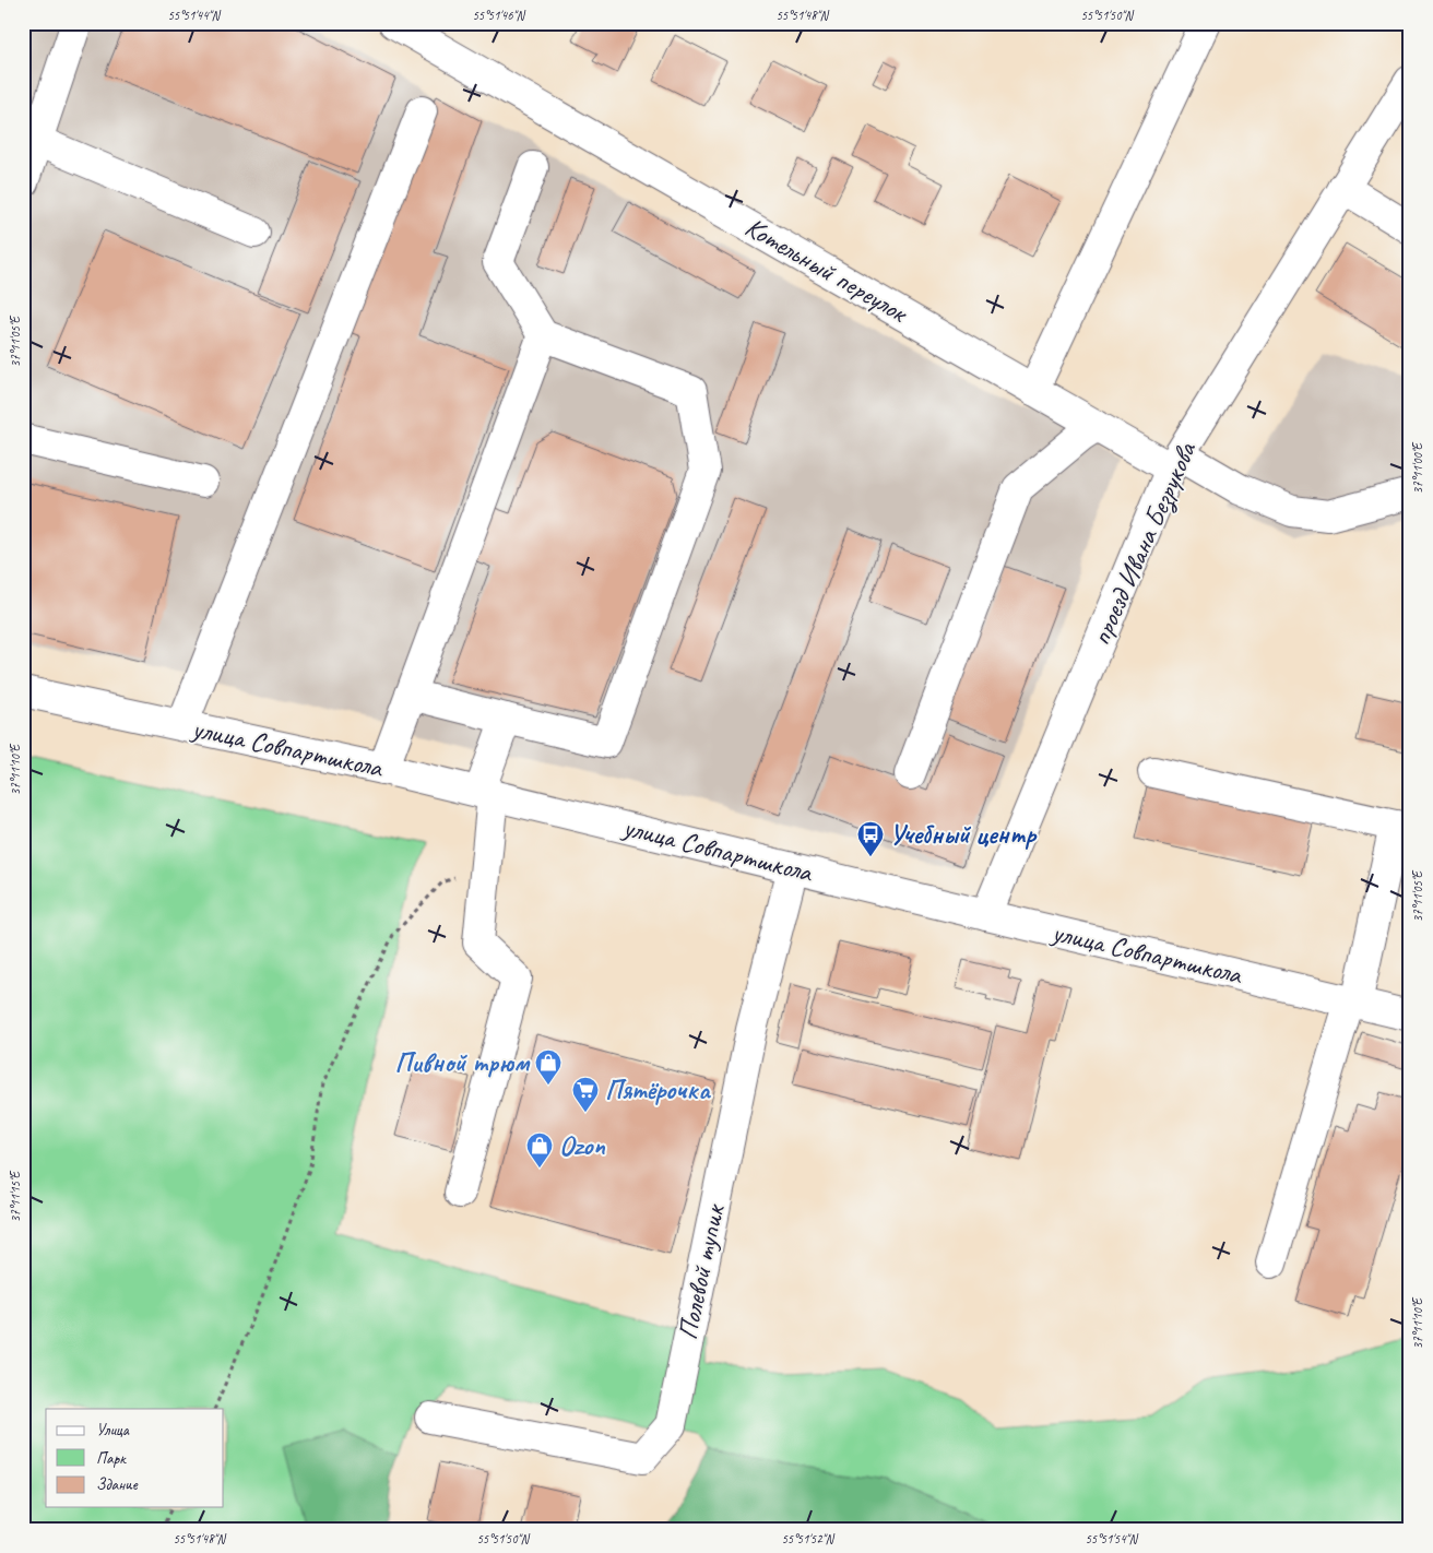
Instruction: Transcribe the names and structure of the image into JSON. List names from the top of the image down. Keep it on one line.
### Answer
{"streets":{"street":["Котельный переулок","проезд Ивана Безрукова","улица Совпартшкола","Полевой тупик"]},"crossings":[["Котельный переулок","проезд Ивана Безрукова"],["проезд Ивана Безрукова","улица Совпартшкола"],["улица Совпартшкола","Полевой тупик"]],"places":{"bus stop":["Учебный центр"],"shop":["Пивной трюм","Ozon"],"supermarket":["Пятёрочка"]},"legend":["Улица","Парк","Здание"],"coordinates":["55°51'44\"N","55°51'46\"N","55°51'48\"N","55°51'50\"N","37°11'05\"E","37°11'00\"E","37°11'10\"E","37°11'15\"E","55°51'52\"N","55°51'54\"N"]}
